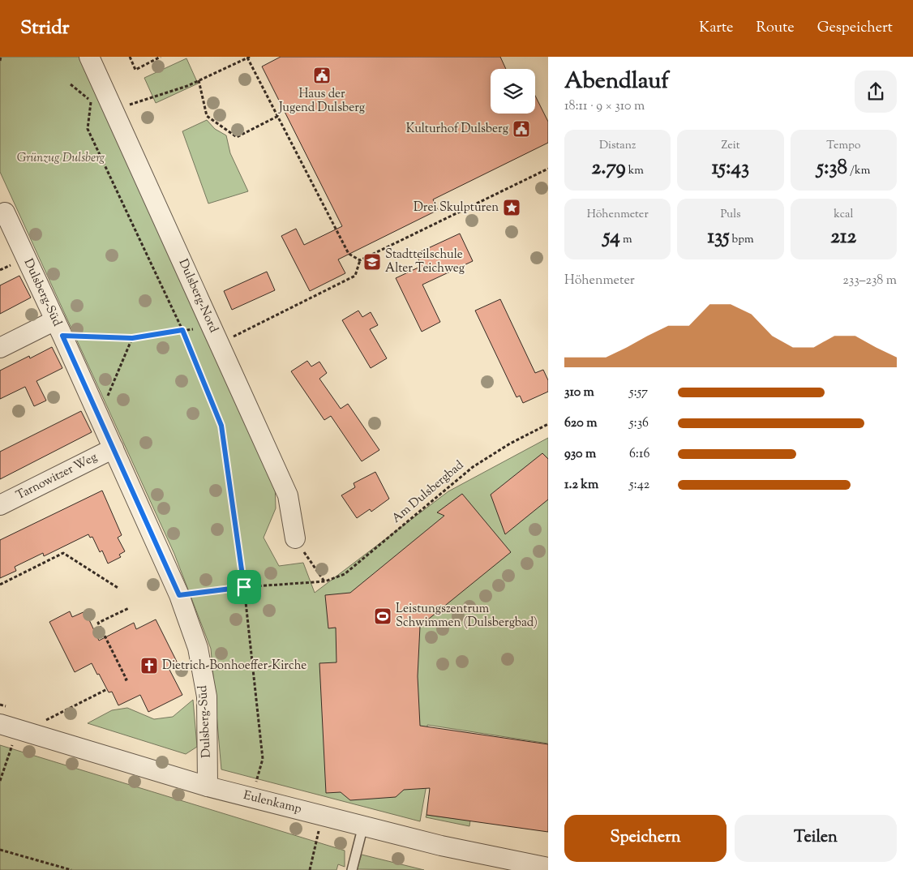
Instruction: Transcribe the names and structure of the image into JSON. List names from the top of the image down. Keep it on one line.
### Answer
{"streets":{"street":["Dulsberg-Süd","Dulsberg-Nord","Tarnowitzer Weg","Eulenkamp"],"path":["Am Dulsbergbad"]},"crossings":[["Dulsberg-Süd","Tarnowitzer Weg"],["Dulsberg-Süd","Am Dulsbergbad"],["Dulsberg-Süd","Eulenkamp"]],"parks":["Grünzug Dulsberg"],"places":{"public building":["Haus der Jugend Dulsberg","Kulturhof Dulsberg"],"place":["Drei Skulpturen"],"school or university":["Stadtteilschule Alter Teichweg"],"sports":["Leistungszentrum Schwimmen (Dulsbergbad)"],"church":["Dietrich-Bonhoeffer-Kirche"]},"page":{"header":"Stridr","nav":["Karte","Route","Gespeichert"],"heading":["Abendlauf","18:11 · 9 × 310 m"],"stats":[["Distanz","2.79 km"],["Zeit","15:43"],["Tempo","5:38 /km"],["Höhenmeter","54 m"],["Puls","135 bpm"],["kcal","212"]],"chart":["Höhenmeter","233–238 m"],"list":[{"name":"310 m","note":"5:57"},{"name":"620 m","note":"5:36"},{"name":"930 m","note":"6:16"},{"name":"1.2 km","note":"5:42"}],"buttons":["Speichern","Teilen"]}}
